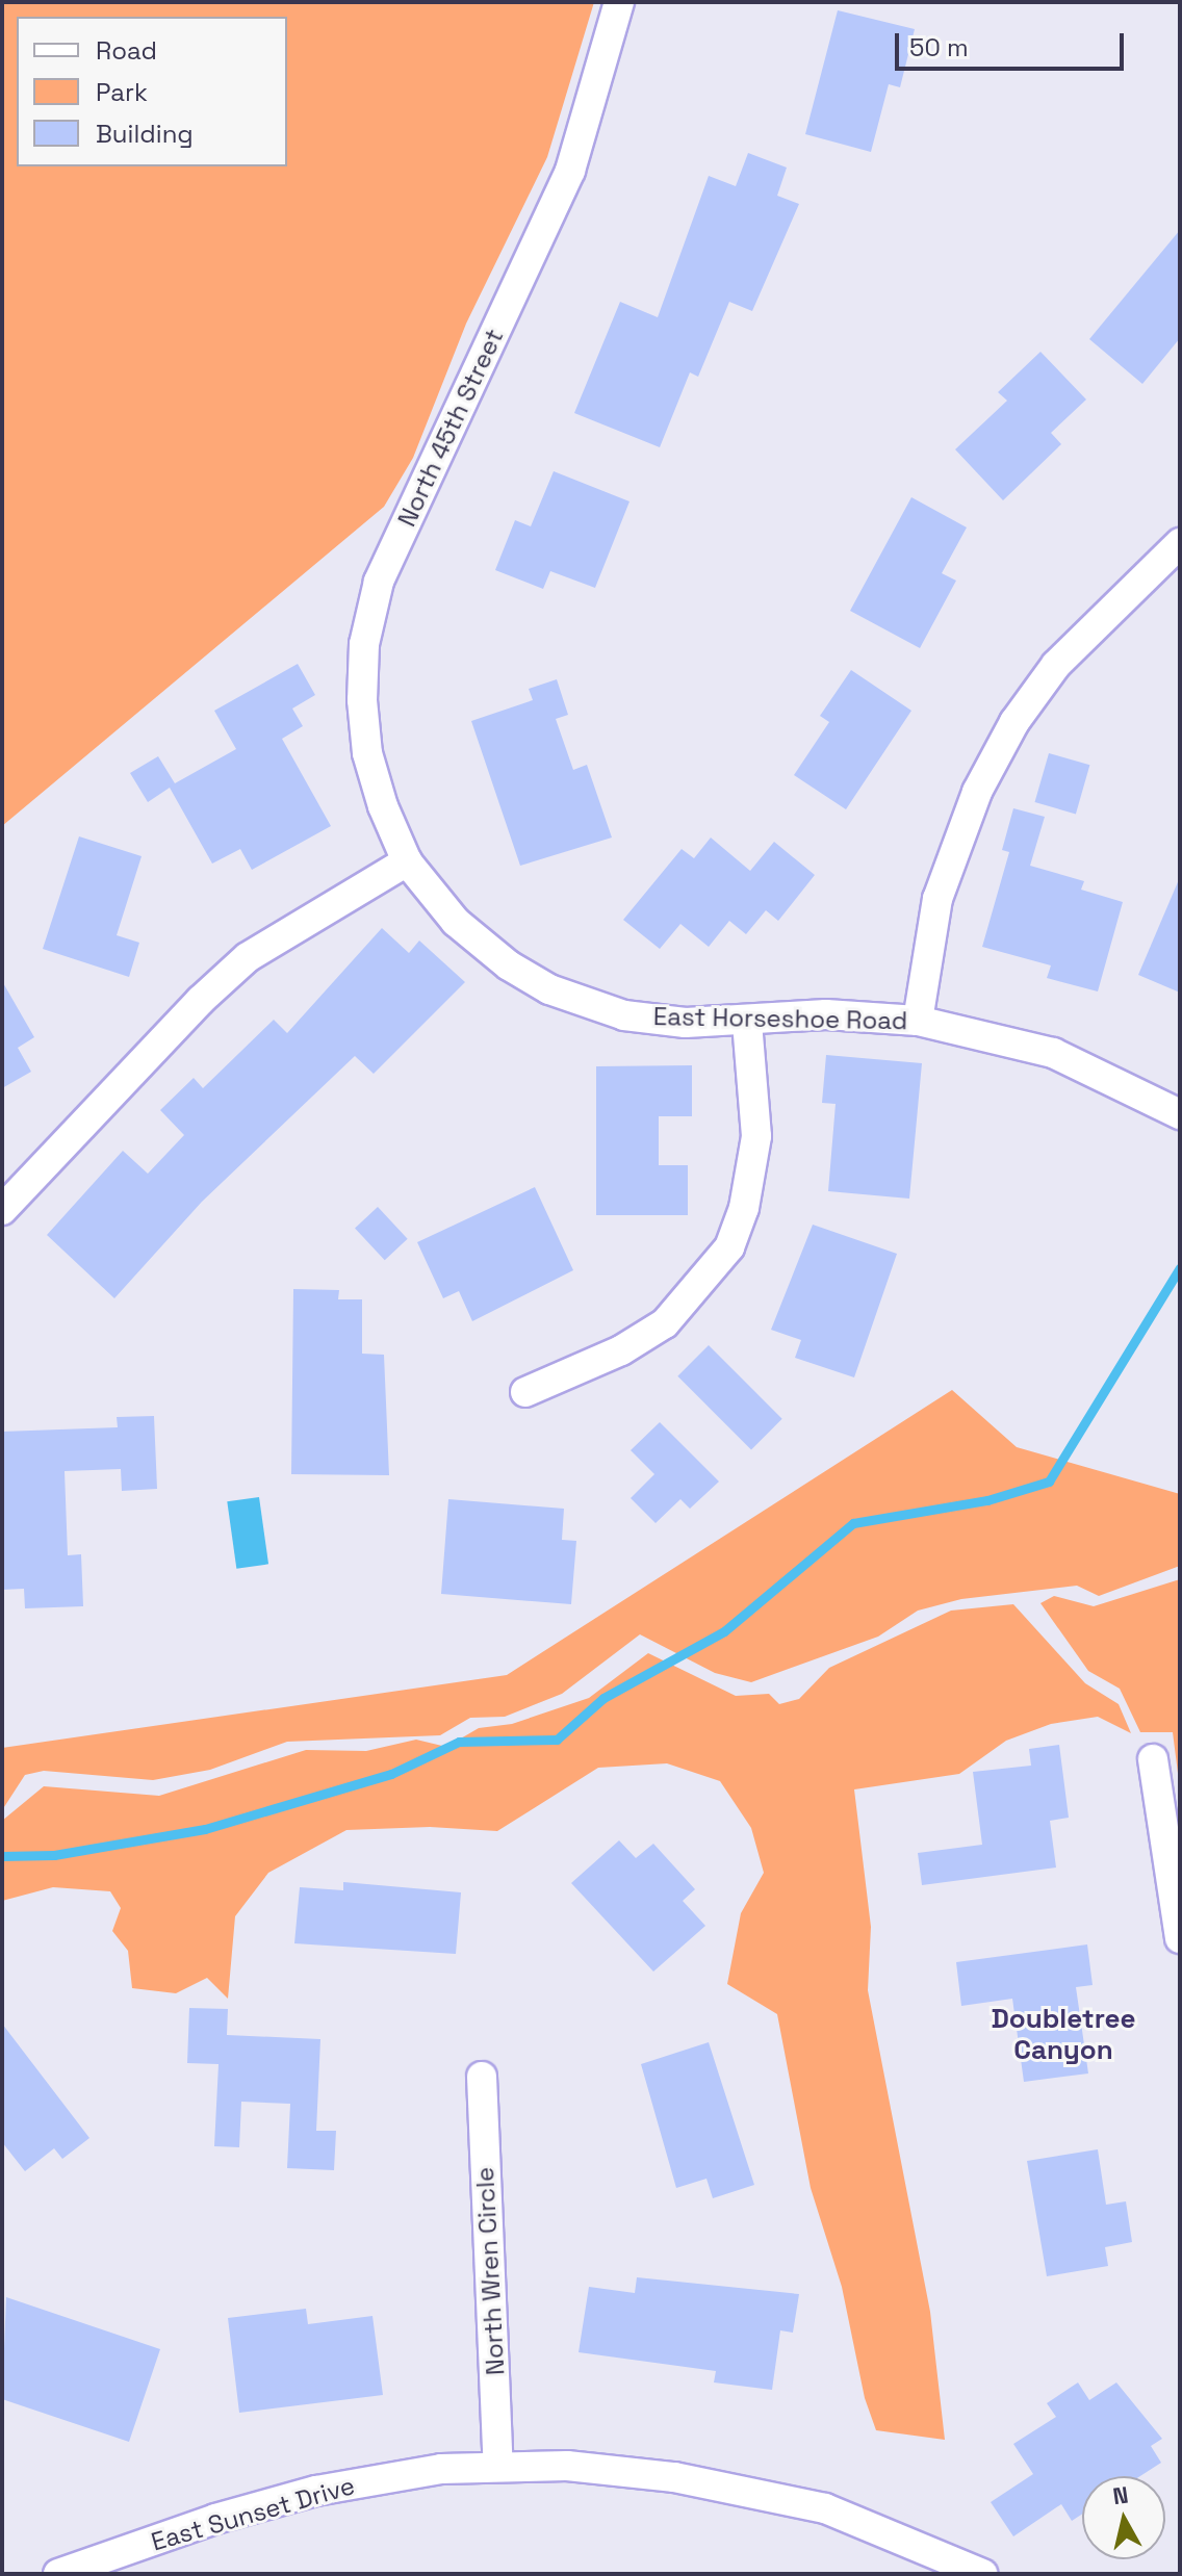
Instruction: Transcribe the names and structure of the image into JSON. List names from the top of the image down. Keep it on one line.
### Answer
{"streets":{"street":["North 45th Street","East Horseshoe Road","North Wren Circle","East Sunset Drive"]},"crossings":[["North 45th Street","East Horseshoe Road"],["North Wren Circle","East Sunset Drive"]],"districts":["Doubletree Canyon"],"legend":["Road","Park","Building"],"scale_bar":"50 m","north":"top"}
